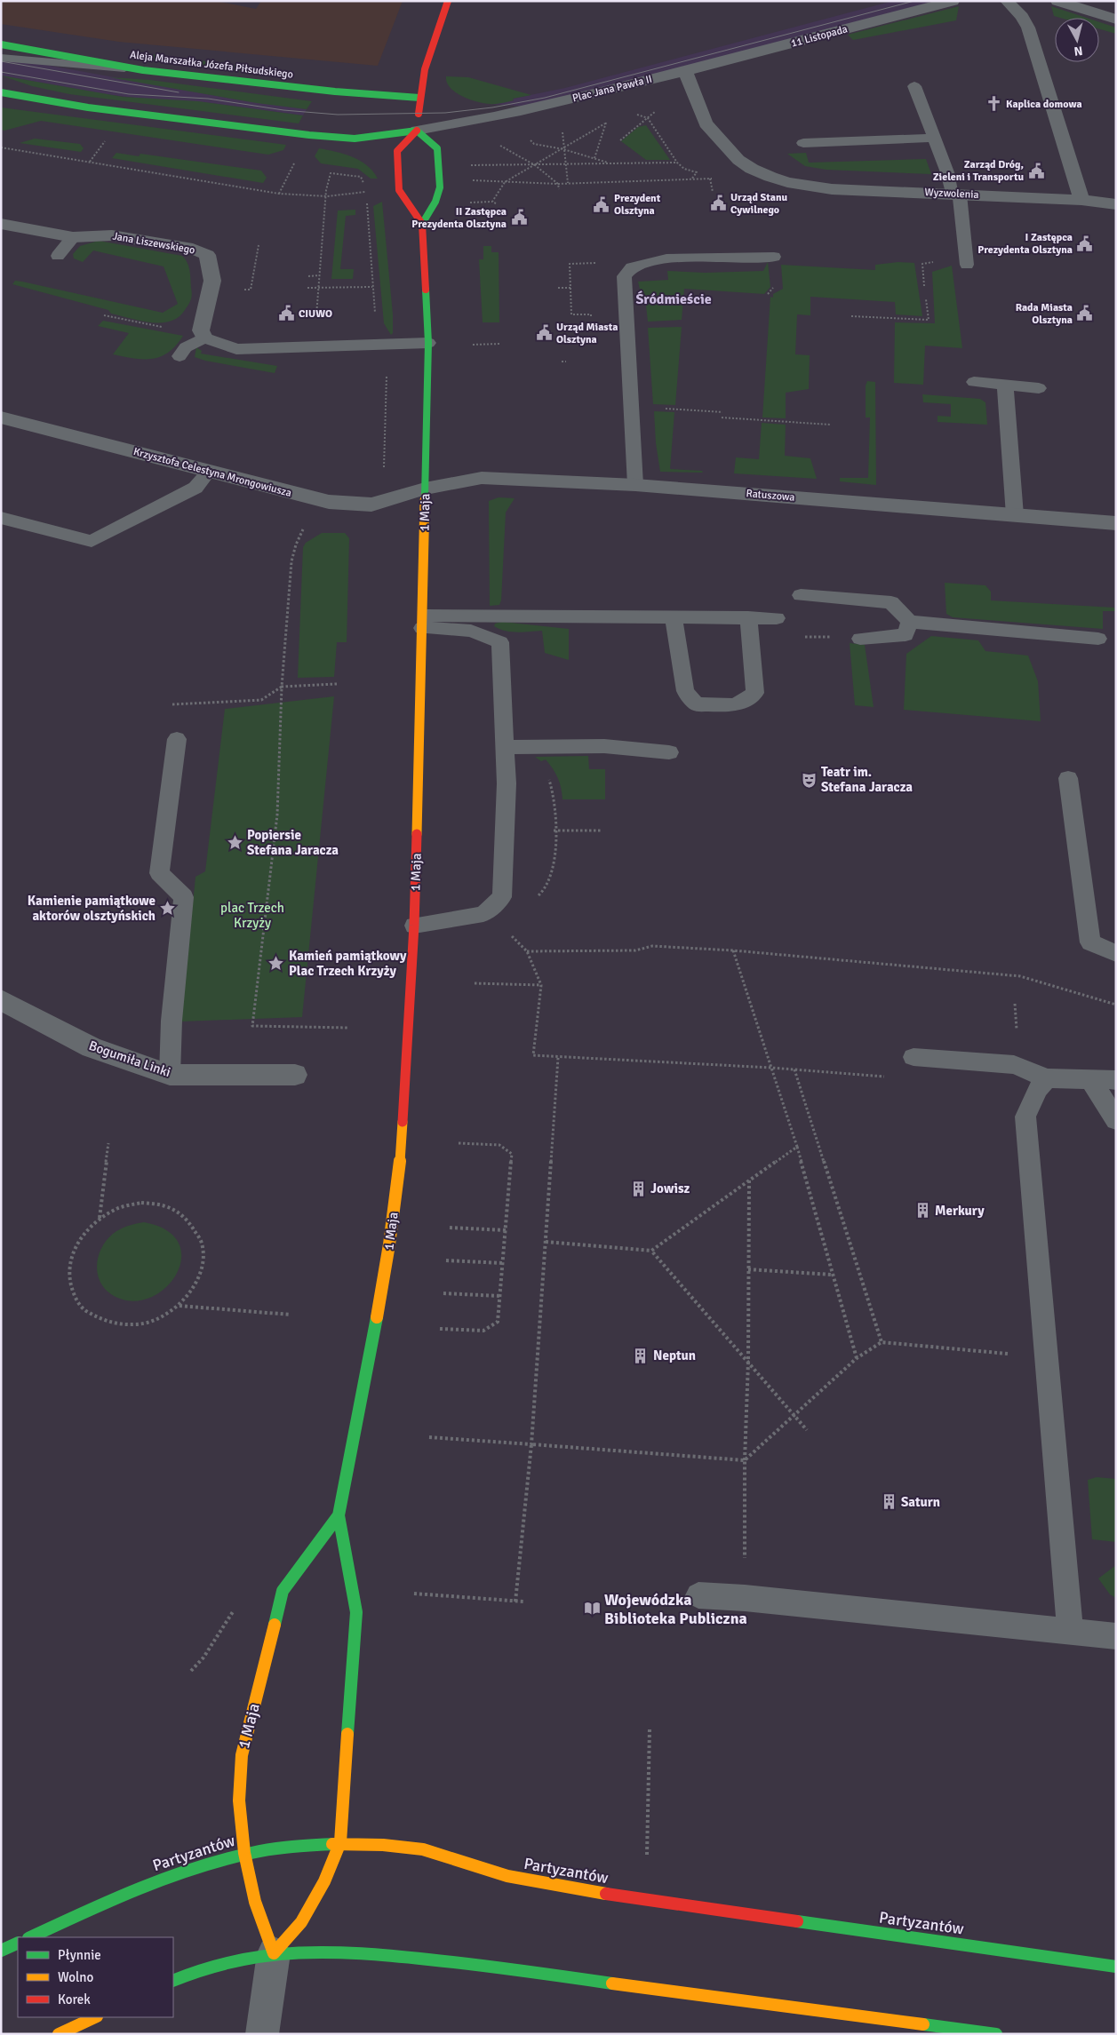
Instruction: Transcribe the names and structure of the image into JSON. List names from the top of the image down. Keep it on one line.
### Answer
{"streets":{"street":["11 Listopada","Aleja Marszałka Józefa Piłsudskiego","Plac Jana Pawła II","Wyzwolenia","Jana Liszewskiego","Krzysztofa Celestyna Mrongowiusza","Ratuszowa","1 Maja","Bogumiła Linki","Partyzantów"]},"crossings":[["11 Listopada","Plac Jana Pawła II"],["11 Listopada","Wyzwolenia"],["Plac Jana Pawła II","Wyzwolenia"],["Krzysztofa Celestyna Mrongowiusza","Ratuszowa"],["Krzysztofa Celestyna Mrongowiusza","1 Maja"],["Ratuszowa","1 Maja"],["1 Maja","Partyzantów"]],"districts":["Śródmieście"],"parks":["plac Trzech Krzyży"],"places":{"church":["Kaplica domowa"],"public building":["Zarząd Dróg, Zieleni i Transportu","Urząd Stanu Cywilnego","Prezydent Olsztyna","II Zastępca Prezydenta Olsztyna","I Zastępca Prezydenta Olsztyna","CIUWO","Rada Miasta Olsztyna","Urząd Miasta Olsztyna"],"theatre":["Teatr im. Stefana Jaracza"],"place":["Popiersie Stefana Jaracza","Kamienie pamiątkowe aktorów olsztyńskich","Kamień pamiątkowy Plac Trzech Krzyży"],"building":["Jowisz","Merkury","Neptun","Saturn"],"library":["Wojewódzka Biblioteka Publiczna"]},"legend":["Płynnie","Wolno","Korek"],"north":"bottom"}
